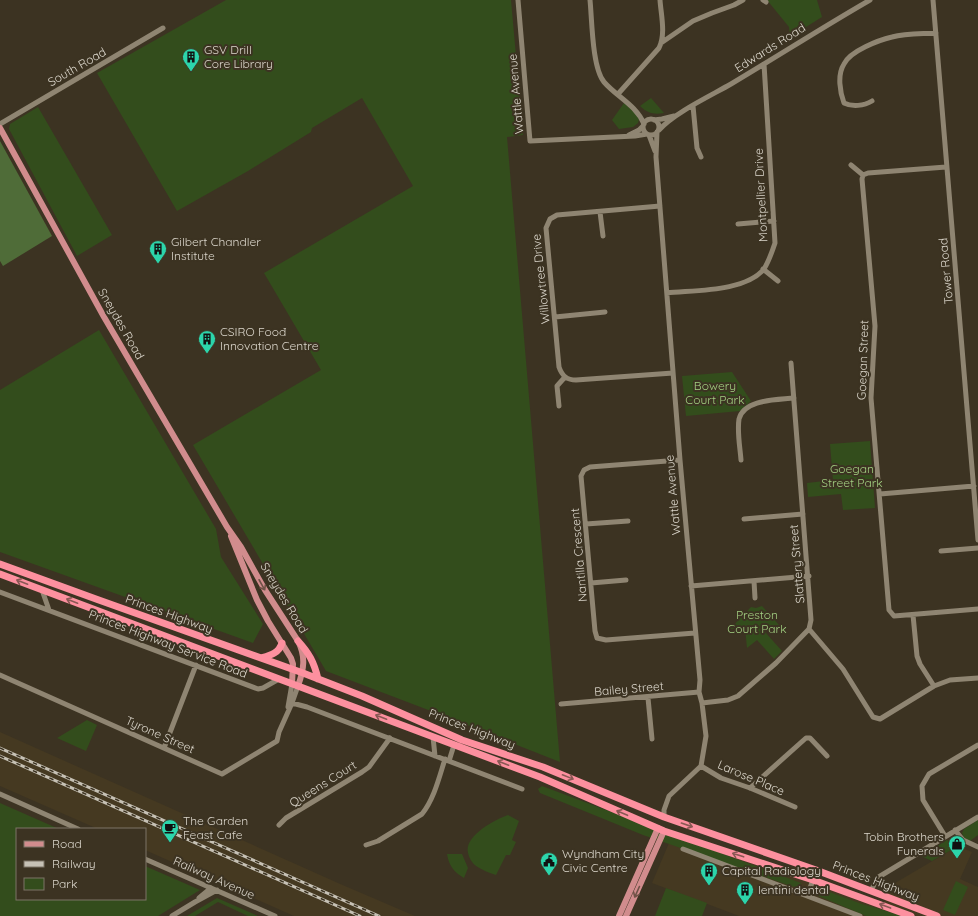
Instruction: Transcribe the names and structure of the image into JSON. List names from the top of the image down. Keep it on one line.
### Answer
{"streets":{"highway":["Princes Highway"],"main road":["Sneydes Road"],"street":["Edwards Road","South Road","Wattle Avenue","Montpellier Drive","Tower Road","Willowtree Drive","Goegan Street","Nantilla Crescent","Slattery Street","Princes Highway Service Road","Bailey Street","Tyrone Street","Larose Place","Queens Court","Railway Avenue"]},"crossings":[["Edwards Road","Wattle Avenue"],["Edwards Road","Montpellier Drive"],["Wattle Avenue","Montpellier Drive"],["Wattle Avenue","Willowtree Drive"],["Wattle Avenue","Nantilla Crescent"],["Wattle Avenue","Bailey Street"],["Wattle Avenue","Larose Place"],["Sneydes Road","Princes Highway"],["Sneydes Road","Tyrone Street"],["Princes Highway","Princes Highway Service Road"],["Princes Highway","Tyrone Street"]],"parks":["Bowery Court Park","Goegan Street Park","Preston Court Park"],"places":{"building":["GSV Drill Core Library","Gilbert Chandler Institute","CSIRO Foođ Innovation Centre","Capital Radiology","lentini dental"],"cafe":["The Garden Feast Cafe"],"shop":["Tobin Brothers Funerals"],"public building":["Wyndham City Civic Centre"]},"legend":["Road","Railway","Park"]}
